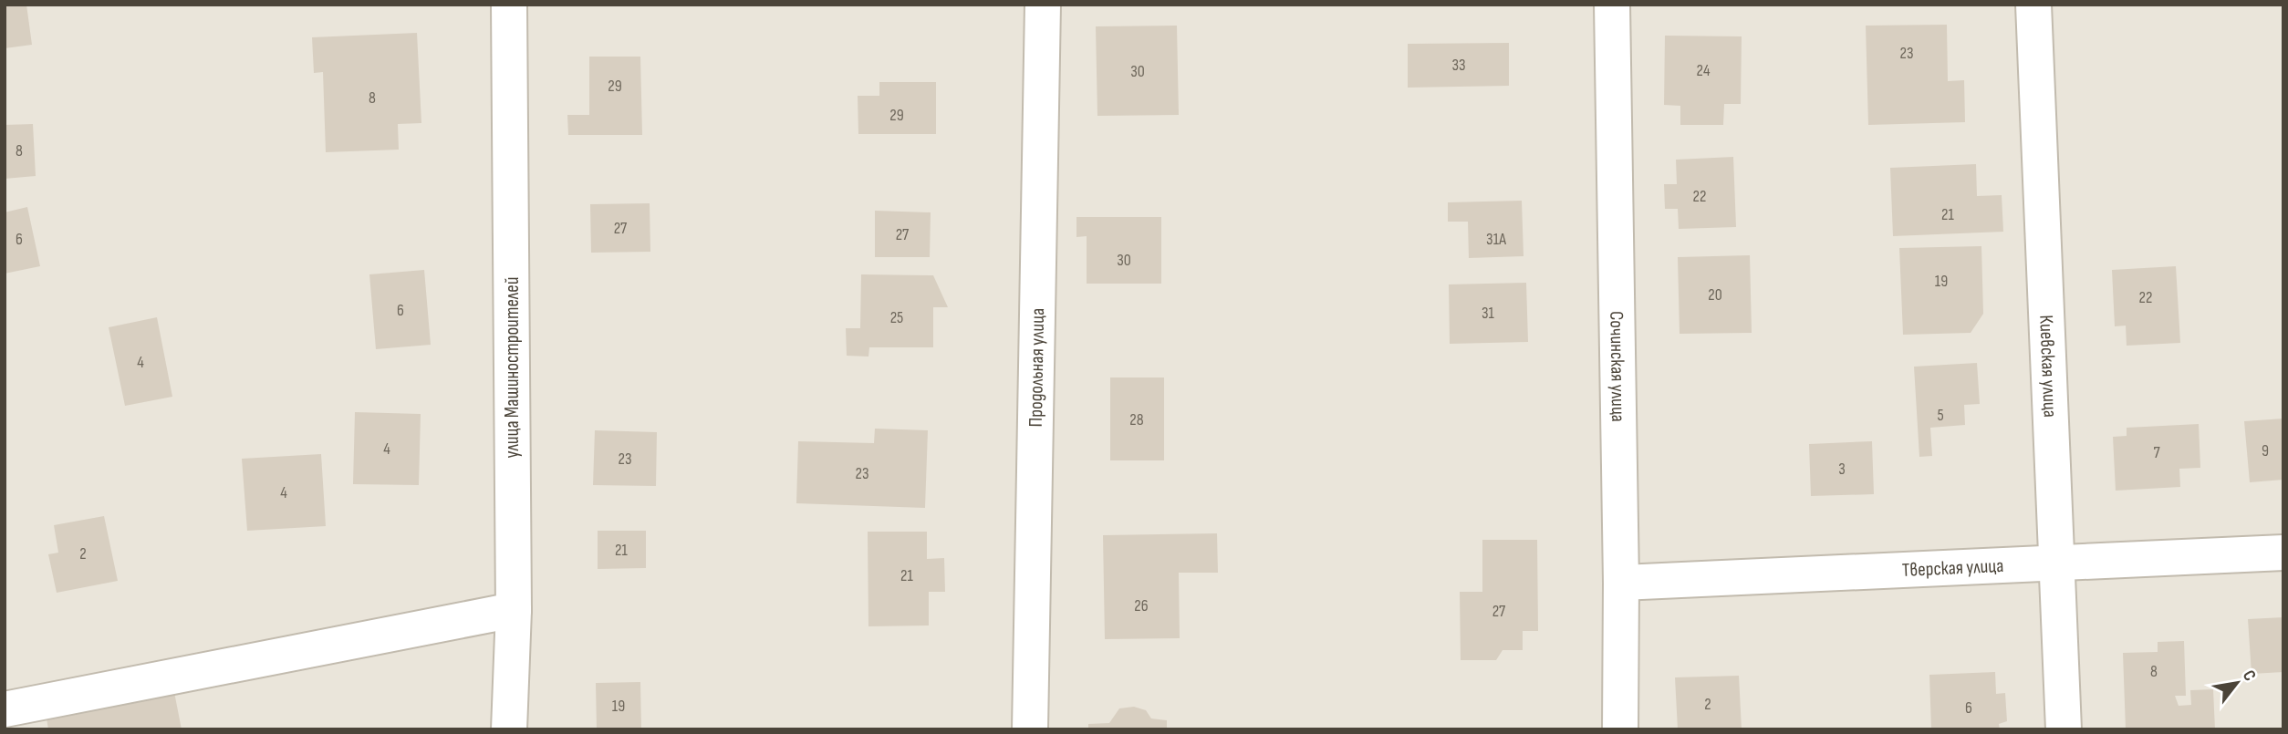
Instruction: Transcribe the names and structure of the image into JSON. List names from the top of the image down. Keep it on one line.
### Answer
{"streets":{"street":["Продольная улица","Сочинская улица","улица Машиностроителей","Киевская улица","Тверская улица"]},"crossings":[["Сочинская улица","Тверская улица"],["Киевская улица","Тверская улица"]],"house_numbers":["23","33","24","30","29","8","29","8","22","21","27","27","6","31А","30","19","20","22","6","31","25","4","5","28","4","9","7","23","3","23","4","21","2","21","26","27","8","2","19","6"],"north":"top right"}
